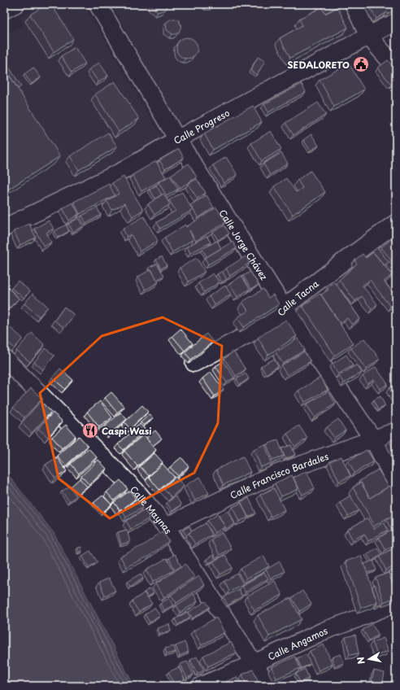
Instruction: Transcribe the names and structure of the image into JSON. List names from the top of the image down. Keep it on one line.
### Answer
{"streets":{"street":["Calle Progreso","Calle Jorge Chávez","Calle Tacna","Calle Francisco Bardales","Calle Maynas","Calle Angamos"]},"crossings":[["Calle Progreso","Calle Jorge Chávez"],["Calle Jorge Chávez","Calle Tacna"],["Calle Jorge Chávez","Calle Francisco Bardales"],["Calle Francisco Bardales","Calle Maynas"],["Calle Maynas","Calle Angamos"]],"places":{"public building":["SEDALORETO"],"restaurant":["Caspi Wasi"]},"north":"left"}
